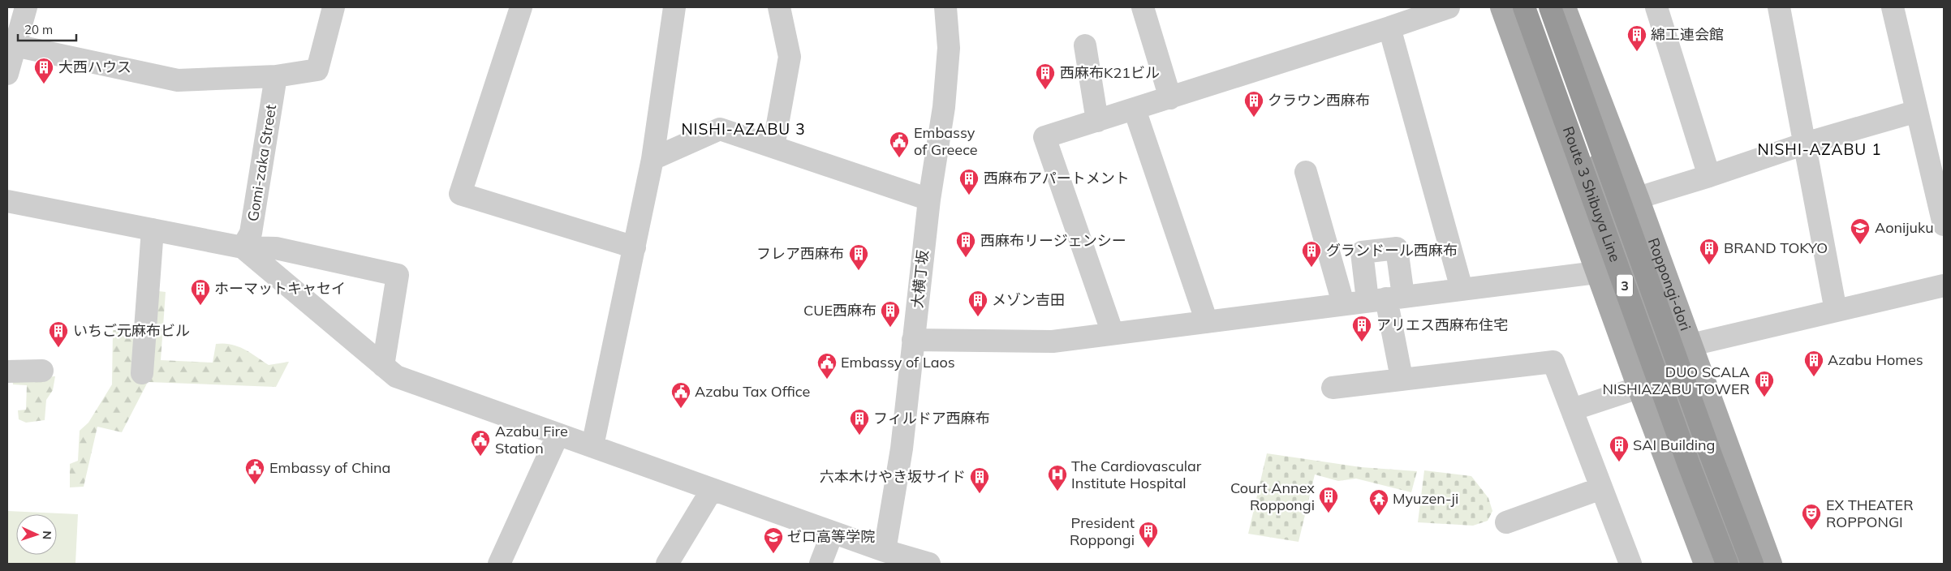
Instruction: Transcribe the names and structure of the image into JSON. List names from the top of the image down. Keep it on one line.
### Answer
{"streets":{"highway":["Route 3 Shibuya Line","3"],"main road":["Roppongi-dori"],"street":["Gomi-zaka Street","大横丁坂"]},"districts":["NISHI-AZABU 3","NISHI-AZABU 1"],"places":{"building":["綿工連会館","大西ハウス","西麻布K21ビル","クラウン西麻布","西麻布アパートメント","西麻布リージェンシー","BRAND TOKYO","グランドール西麻布","フレア西麻布","ホーマットキャセイ","メゾン吉田","CUE西麻布","アリエス西麻布住宅","いちご元麻布ビル","Azabu Homes","DUO SCALA NISHIAZABU TOWER","フィルドア西麻布","SAI Building","六本木けやき坂サイド","Court Annex Roppongi","President Roppongi"],"public building":["Embassy of Greece","Embassy of Laos","Azabu Tax Office","Azabu Fire Station","Embassy of China"],"school or university":["Aonijuku","ゼロ高等学院"],"hospital":["The Cardiovascular Institute Hospital"],"temple":["Myuzen-ji"],"theatre":["EX THEATER ROPPONGI"]},"scale_bar":"20 m","north":"right"}
